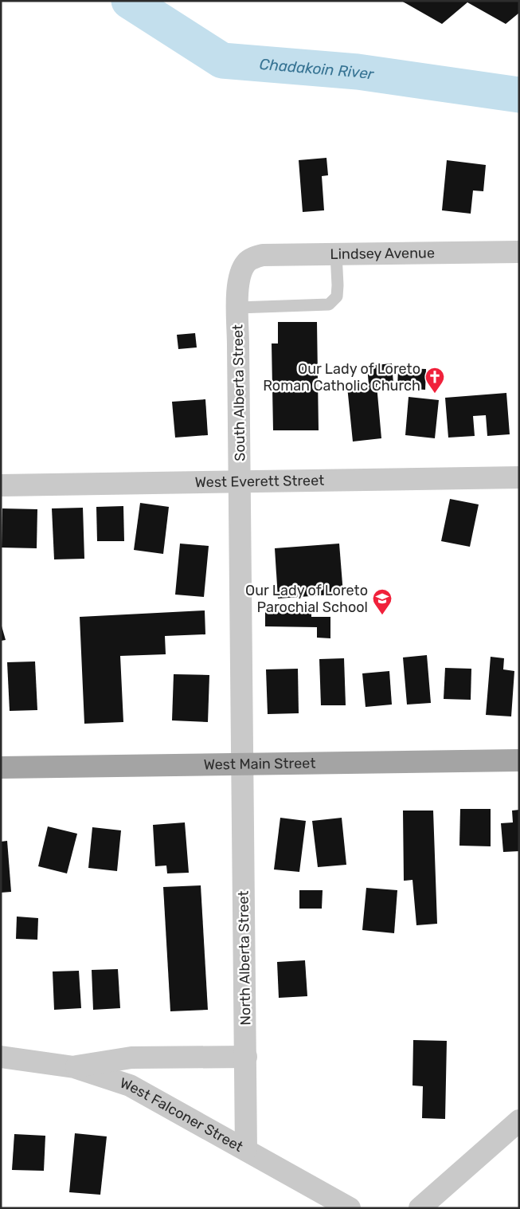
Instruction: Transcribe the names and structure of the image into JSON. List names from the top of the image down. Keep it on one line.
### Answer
{"streets":{"main road":["West Main Street"],"street":["Lindsey Avenue","South Alberta Street","West Everett Street","North Alberta Street","West Falconer Street"]},"crossings":[["Lindsey Avenue","South Alberta Street"],["South Alberta Street","West Everett Street"],["South Alberta Street","West Main Street"],["South Alberta Street","North Alberta Street"],["West Main Street","North Alberta Street"],["North Alberta Street","West Falconer Street"]],"water":["Chadakoin River"],"places":{"church":["Our Lady of Loreto Roman Catholic Church"],"school or university":["Our Lady of Loreto Parochial School"]}}
